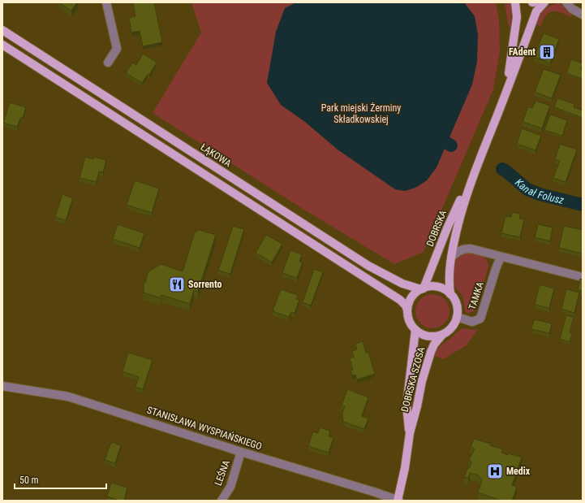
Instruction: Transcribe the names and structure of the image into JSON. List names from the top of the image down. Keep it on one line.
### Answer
{"streets":{"main road":["ŁĄKOWA","DOBRSKA","DOBRSKA SZOSA"],"street":["TAMKA","STANISŁAWA WYSPIAŃSKIEGO","LEŚNA"]},"crossings":[["ŁĄKOWA","DOBRSKA"],["ŁĄKOWA","TAMKA"],["ŁĄKOWA","DOBRSKA SZOSA"],["DOBRSKA","TAMKA"],["DOBRSKA","DOBRSKA SZOSA"],["TAMKA","DOBRSKA SZOSA"],["DOBRSKA SZOSA","STANISŁAWA WYSPIAŃSKIEGO"],["STANISŁAWA WYSPIAŃSKIEGO","LEŚNA"]],"water":["Kanał Folusz"],"parks":["Park miejski Żerminy Składkowskiej"],"places":{"building":["FAdent"],"restaurant":["Sorrento"],"hospital":["Medix"]},"scale_bar":"50 m"}
